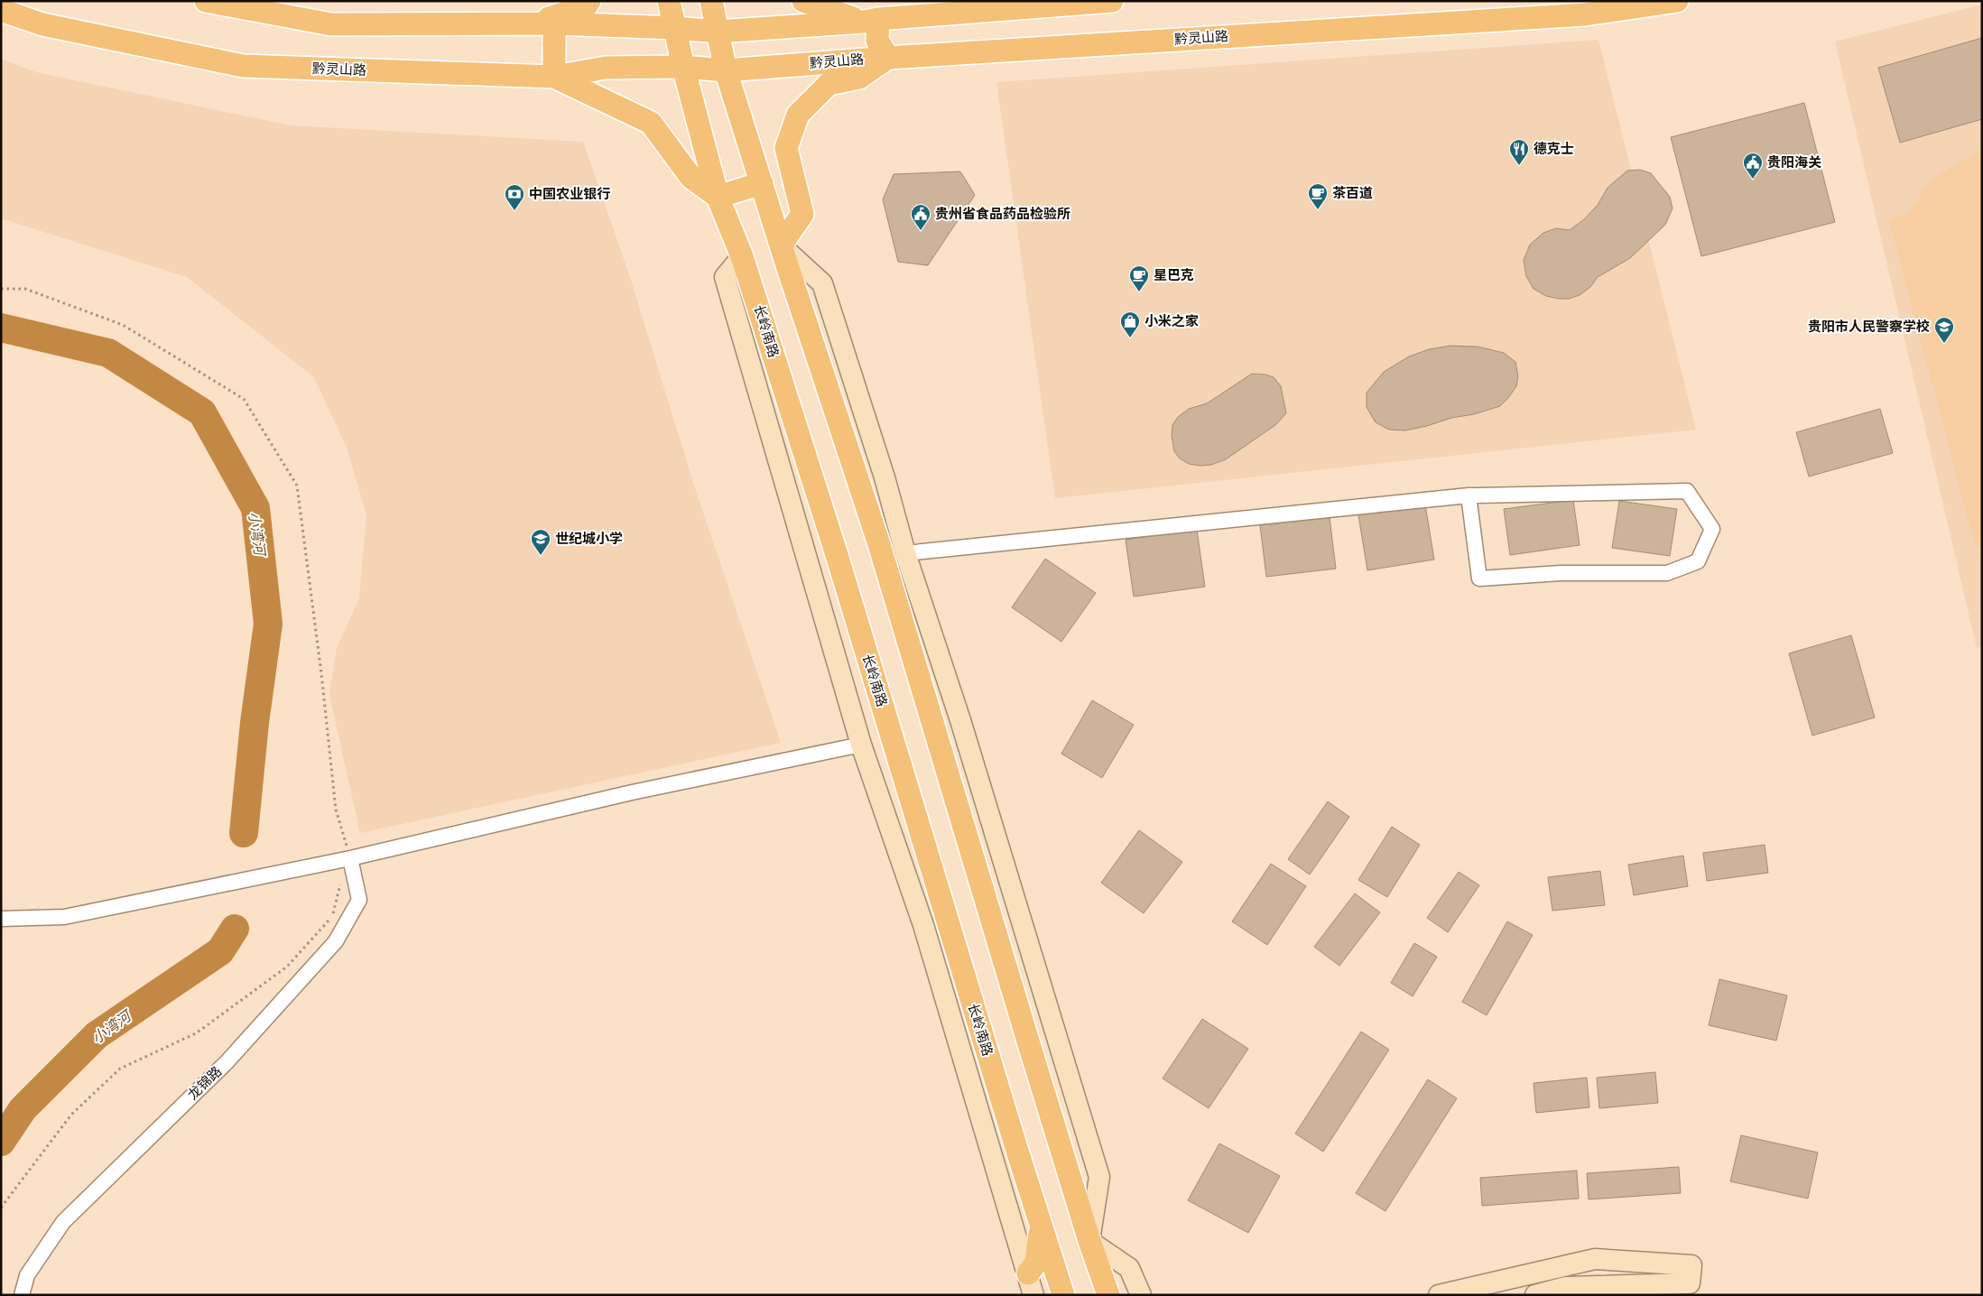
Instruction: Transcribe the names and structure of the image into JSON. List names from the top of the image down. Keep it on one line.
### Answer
{"streets":{"main road":["黔灵山路","长岭南路"],"street":["龙锦路"]},"crossings":[["黔灵山路","长岭南路"]],"water":["小湾河"],"places":{"restaurant":["德克士"],"public building":["贵阳海关","贵州省食品药品检验所"],"cafe":["茶百道","星巴克"],"bank":["中国农业银行"],"shop":["小米之家"],"school or university":["贵阳市人民警察学校","世纪城小学"]}}
